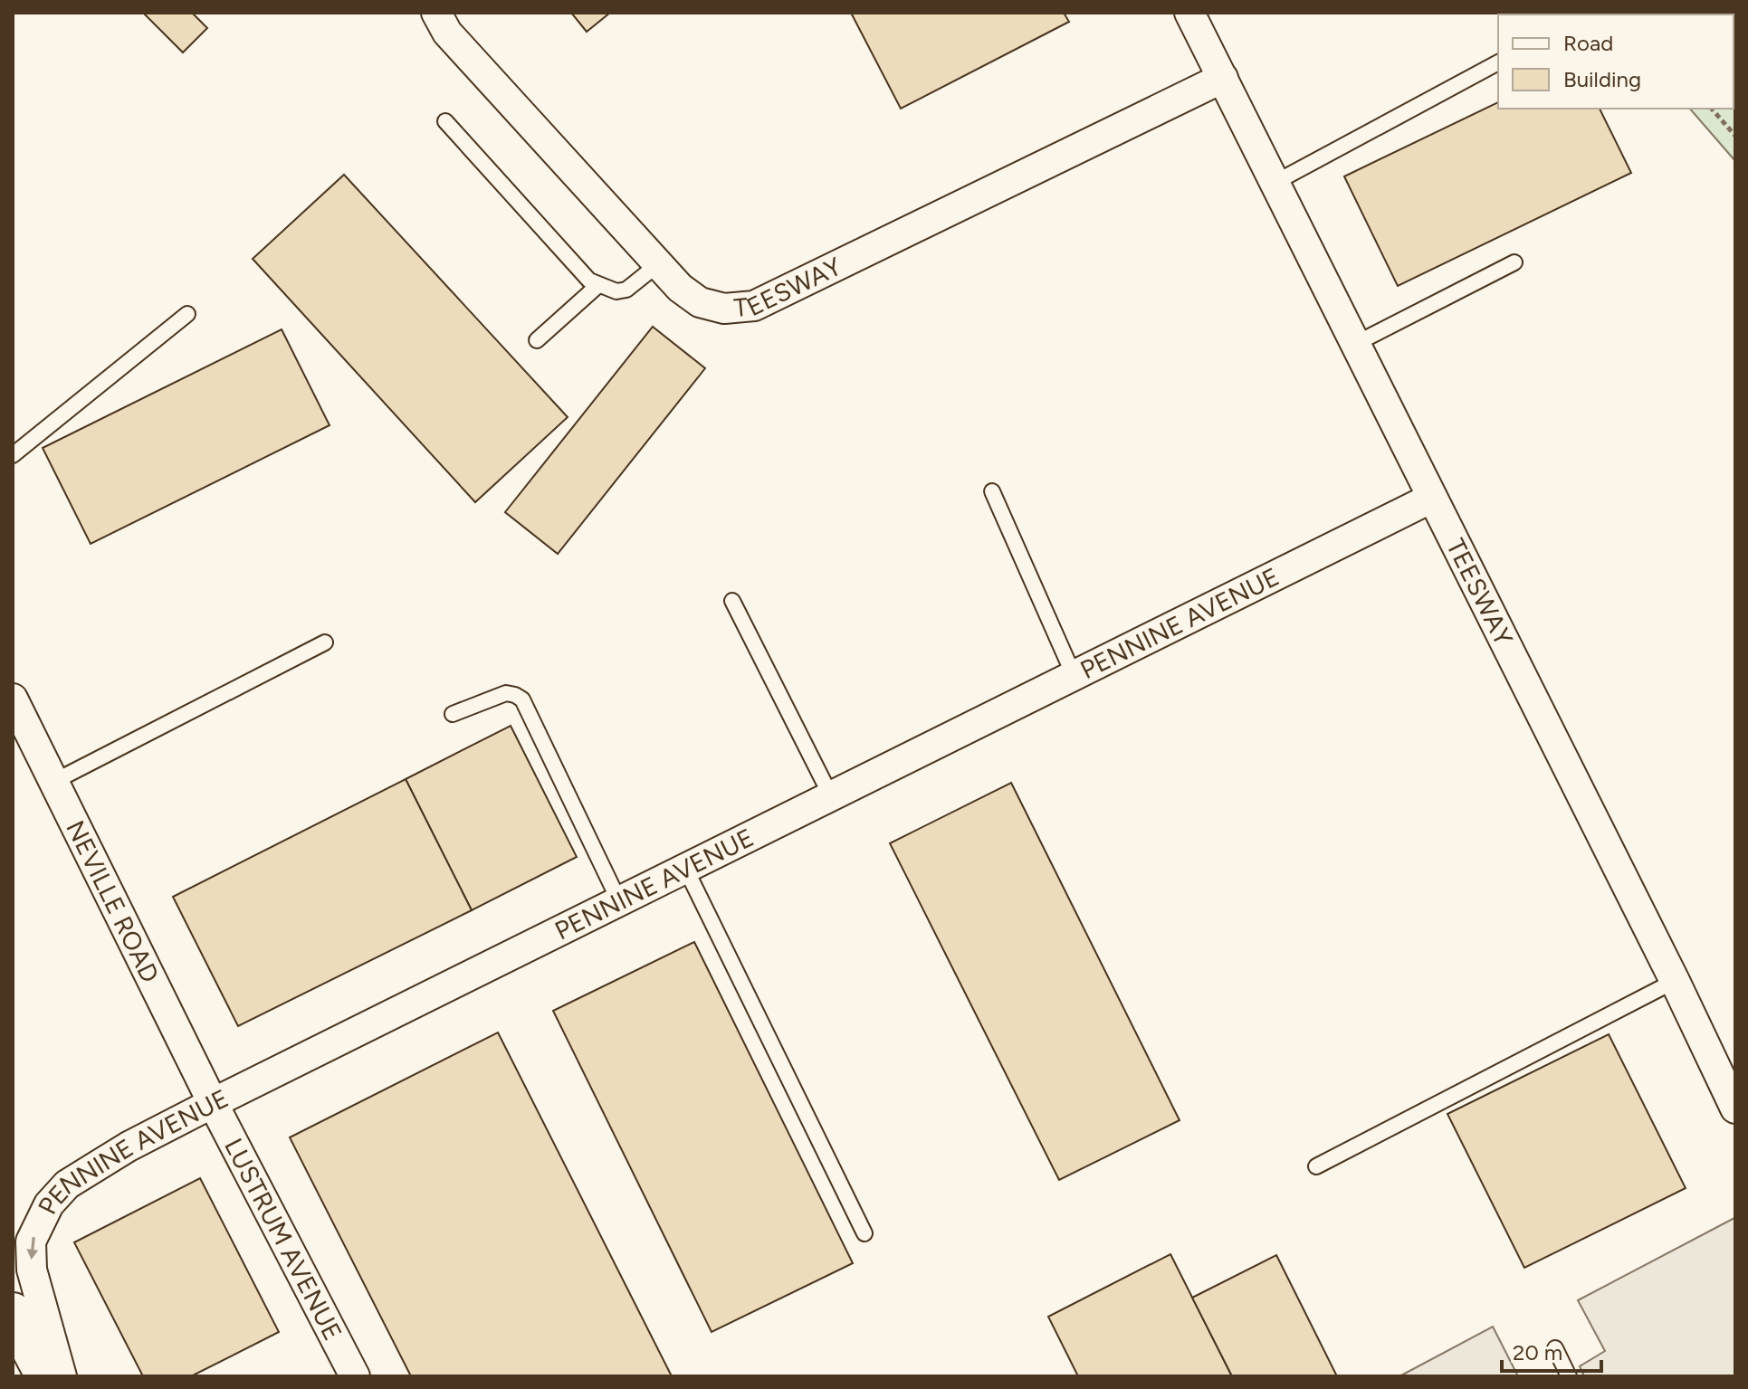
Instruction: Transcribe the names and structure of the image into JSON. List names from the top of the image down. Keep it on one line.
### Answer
{"streets":{"street":["TEESWAY","PENNINE AVENUE","NEVILLE ROAD","LUSTRUM AVENUE"]},"crossings":[["TEESWAY","PENNINE AVENUE"],["PENNINE AVENUE","NEVILLE ROAD"],["PENNINE AVENUE","LUSTRUM AVENUE"],["NEVILLE ROAD","LUSTRUM AVENUE"]],"legend":["Road","Building"],"scale_bar":"20 m"}
